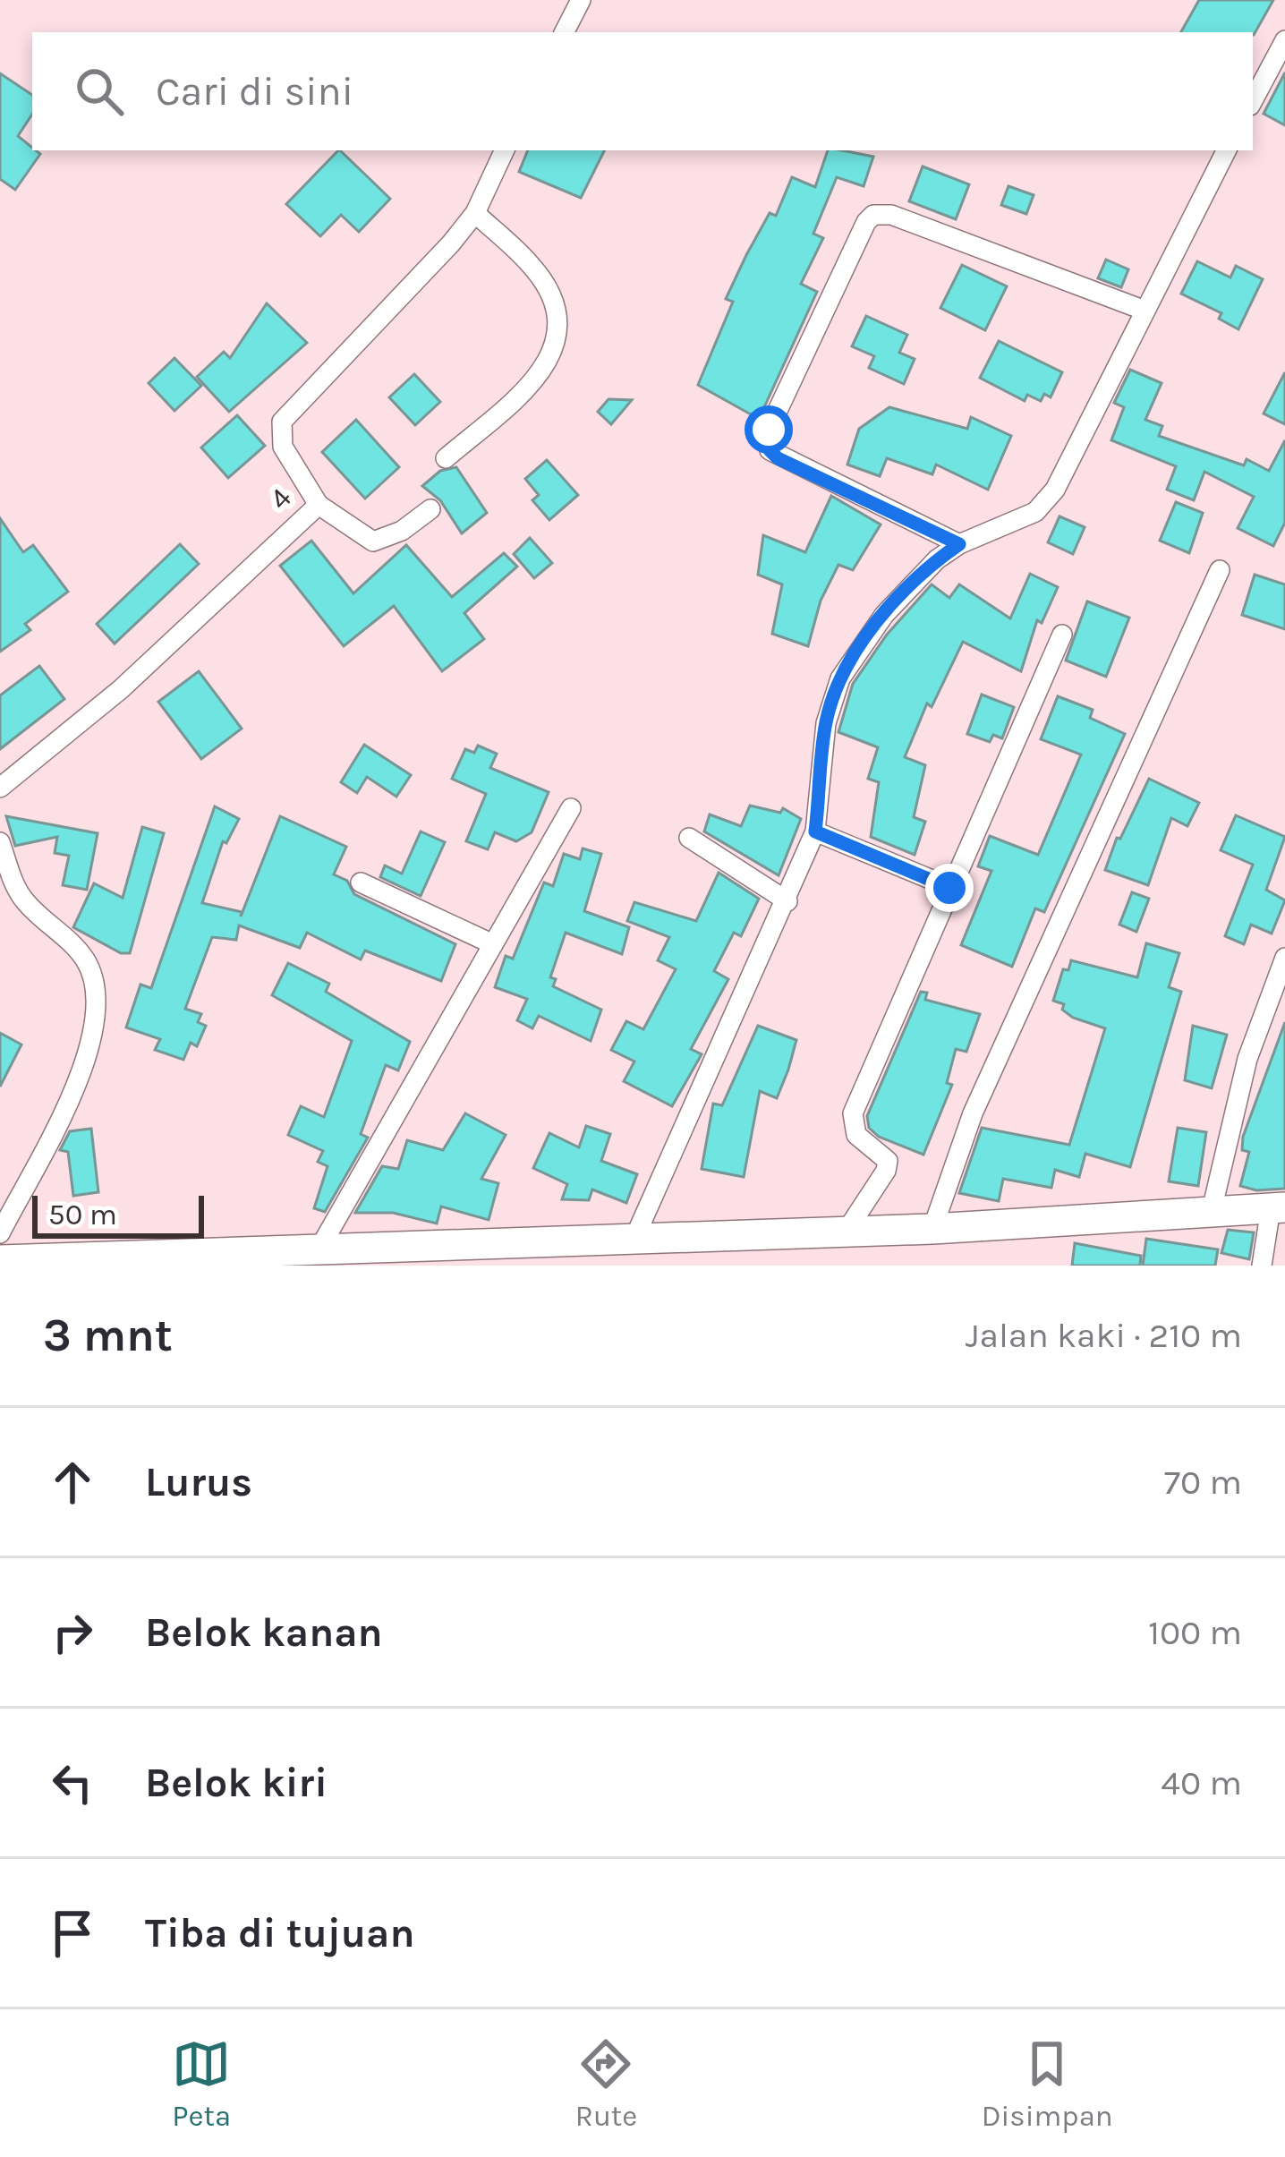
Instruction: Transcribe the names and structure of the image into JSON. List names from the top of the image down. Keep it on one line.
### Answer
{"streets":{"street":["4"]},"scale_bar":"50 m","page":{"search":"Cari di sini","scale":"50 m","heading":["3 mnt","Jalan kaki · 210 m"],"list":[["Lurus","70 m"],["Belok kanan","100 m"],["Belok kiri","40 m"],"Tiba di tujuan"],"nav":["Peta","Rute","Disimpan"]}}
